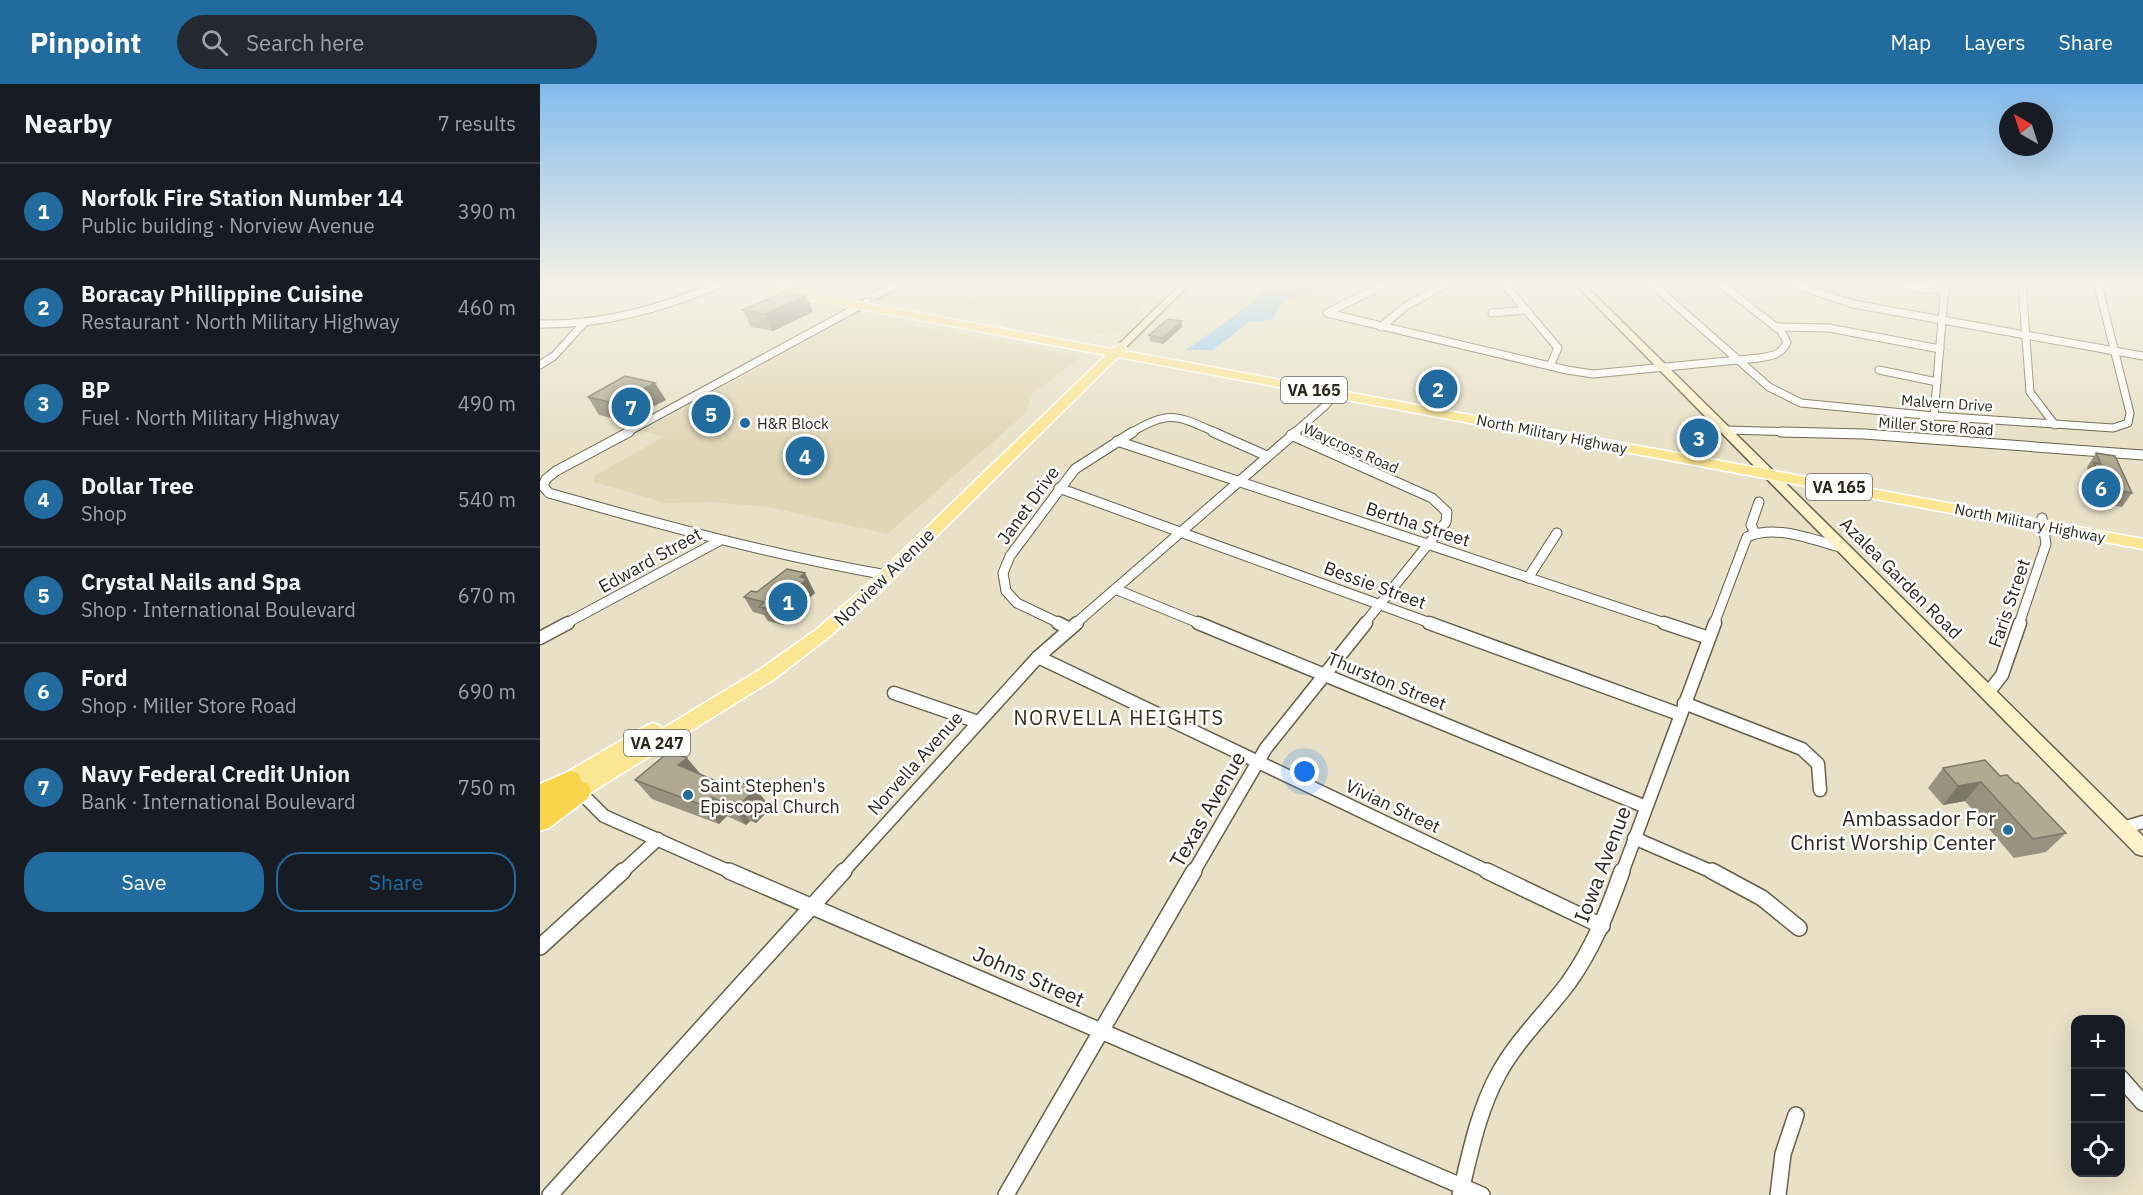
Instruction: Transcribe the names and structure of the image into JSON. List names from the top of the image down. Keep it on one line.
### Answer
{"streets":{"main road":["VA 165","North Military Highway","Norview Avenue","Azalea Garden Road","VA 247"],"street":["Malvern Drive","Miller Store Road","Waycross Road","Janet Drive","Bertha Street","Edward Street","Bessie Street","Faris Street","Thurston Street","Norvella Avenue","Vivian Street","Texas Avenue","Iowa Avenue","Johns Street"]},"crossings":[["Miller Store Road","Azalea Garden Road"],["North Military Highway","Norview Avenue"],["North Military Highway","Azalea Garden Road"],["North Military Highway","Faris Street"],["North Military Highway","Norvella Avenue"],["Waycross Road","Norvella Avenue"],["Waycross Road","Texas Avenue"],["Janet Drive","Bertha Street"],["Janet Drive","Bessie Street"],["Janet Drive","Norvella Avenue"],["Bertha Street","Norvella Avenue"],["Bertha Street","Texas Avenue"],["Bertha Street","Iowa Avenue"],["Edward Street","Norview Avenue"],["Norview Avenue","Johns Street"],["Azalea Garden Road","Faris Street"],["Bessie Street","Norvella Avenue"],["Bessie Street","Texas Avenue"],["Bessie Street","Iowa Avenue"],["Thurston Street","Norvella Avenue"],["Thurston Street","Texas Avenue"],["Thurston Street","Iowa Avenue"],["Norvella Avenue","Vivian Street"],["Norvella Avenue","Johns Street"],["Vivian Street","Texas Avenue"],["Vivian Street","Iowa Avenue"],["Texas Avenue","Johns Street"],["Iowa Avenue","Johns Street"]],"districts":["NORVELLA HEIGHTS"],"places":["H&R Block","Saint Stephen's Episcopal Church","Ambassador For Christ Worship Center"],"north":"top left","page":{"header":"Pinpoint","search":"Search here","nav":["Map","Layers","Share"],"heading":["Nearby","7 results"],"list":[{"mark":"1","name":"Norfolk Fire Station Number 14","note":"Public building · Norview Avenue","value":"390 m"},{"mark":"2","name":"Boracay Phillippine Cuisine","note":"Restaurant · North Military Highway","value":"460 m"},{"mark":"3","name":"BP","note":"Fuel · North Military Highway","value":"490 m"},{"mark":"4","name":"Dollar Tree","note":"Shop","value":"540 m"},{"mark":"5","name":"Crystal Nails and Spa","note":"Shop · International Boulevard","value":"670 m"},{"mark":"6","name":"Ford","note":"Shop · Miller Store Road","value":"690 m"},{"mark":"7","name":"Navy Federal Credit Union","note":"Bank · International Boulevard","value":"750 m"}],"pins":["2","7","5","3","4","6","1"],"buttons":["Save","Share"],"map_buttons":["+","−"]}}
